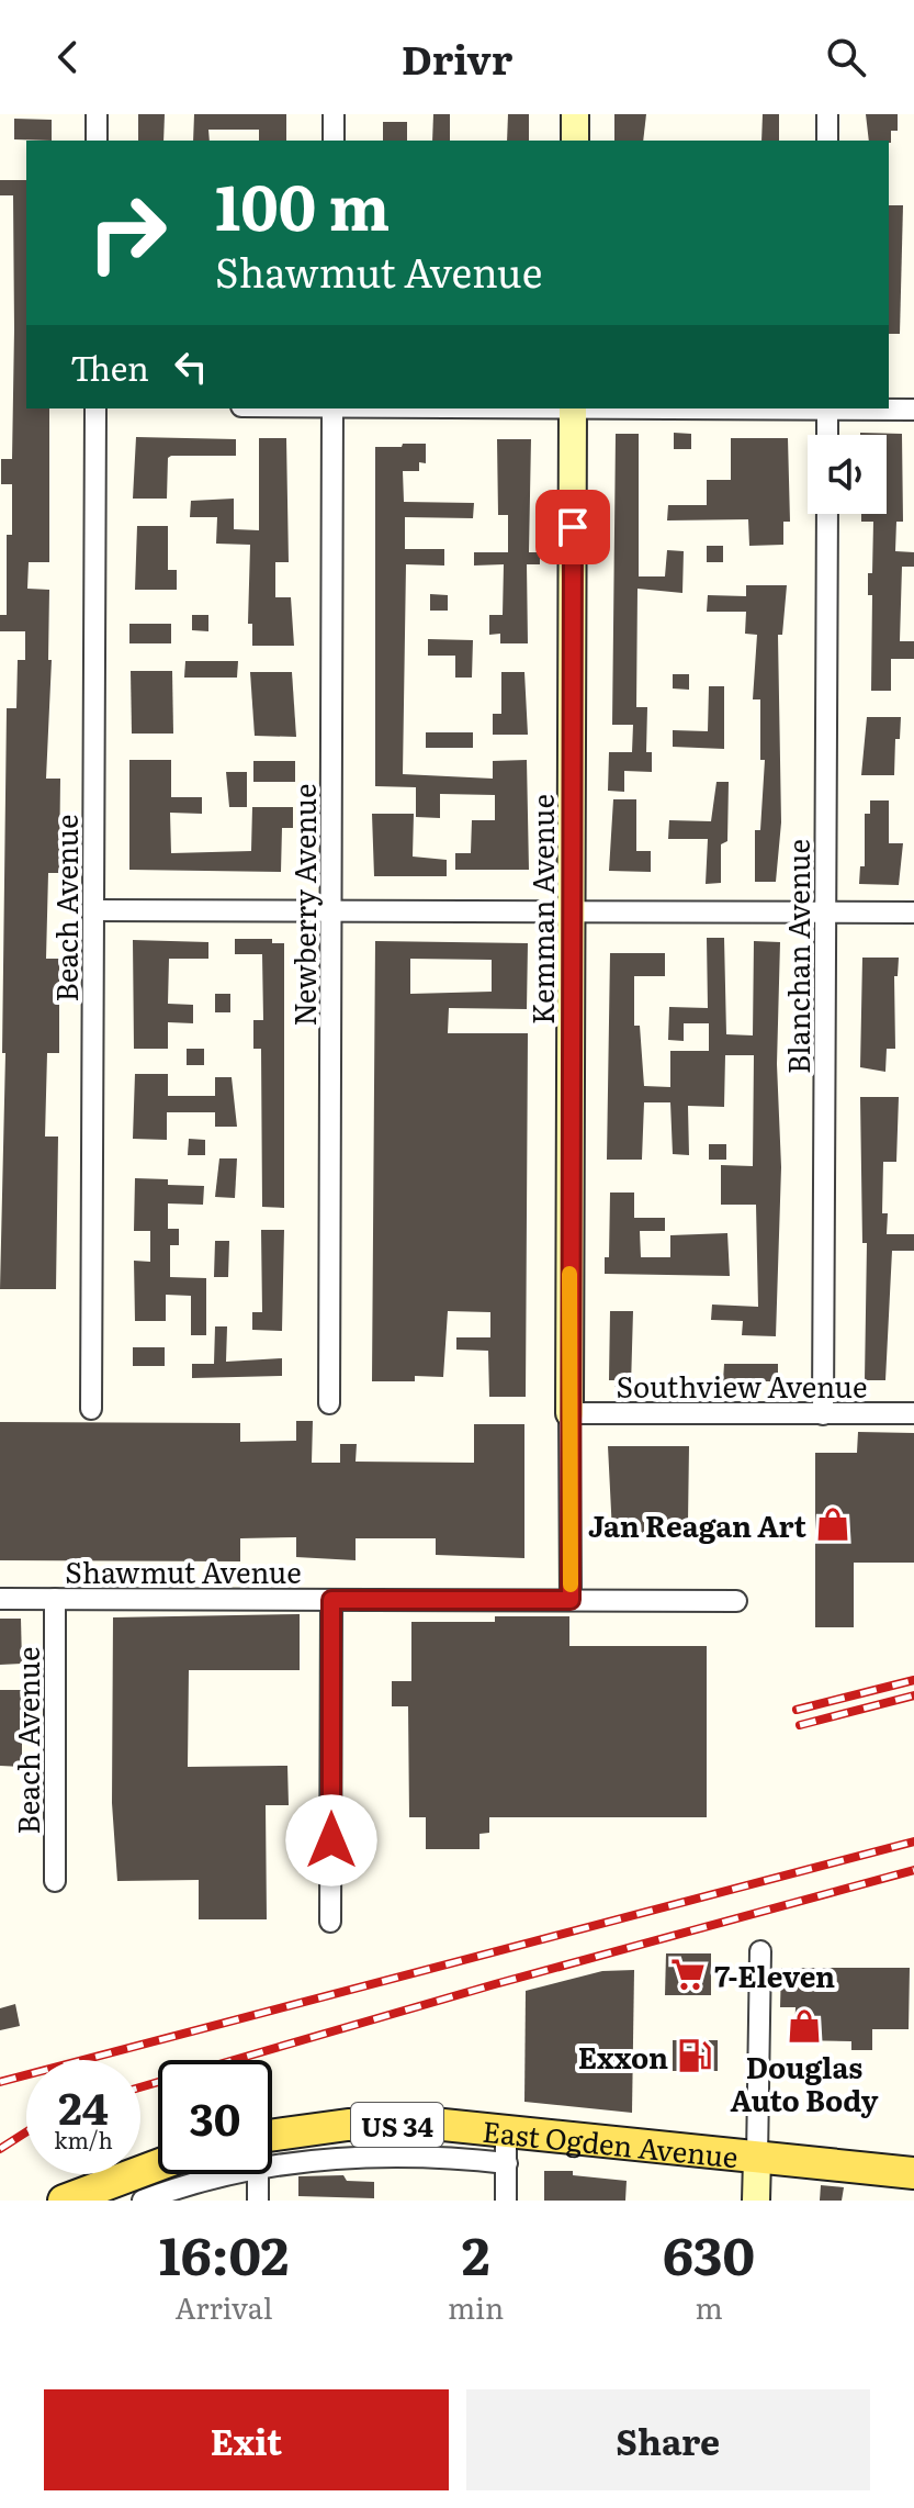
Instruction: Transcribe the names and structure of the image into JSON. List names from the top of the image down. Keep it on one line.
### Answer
{"streets":{"main road":["US 34","East Ogden Avenue"],"street":["Newberry Avenue","Beach Avenue","Kemman Avenue","Blanchan Avenue","Southview Avenue","Shawmut Avenue"]},"crossings":[["Beach Avenue","Shawmut Avenue"],["Kemman Avenue","Southview Avenue"],["Blanchan Avenue","Southview Avenue"],["US 34","East Ogden Avenue"]],"places":{"shop":["Jan Reagan Art","Douglas Auto Body"],"supermarket":["7-Eleven"],"fuel station":["Exxon"]},"page":{"header":"Drivr","turn":["100 m","Shawmut Avenue"],"then":"Then","speed":"24 km/h","limit":"30","eta":["16:02","Arrival","2","min","630","m"],"buttons":["Exit","Share"]}}
